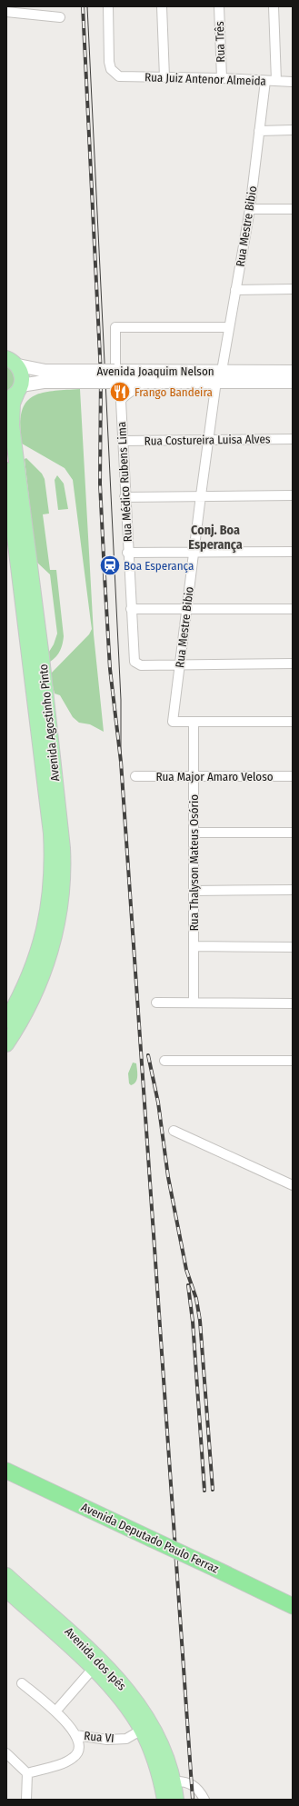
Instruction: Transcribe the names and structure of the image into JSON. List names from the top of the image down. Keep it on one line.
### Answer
{"streets":{"highway":["Avenida Deputado Paulo Ferraz"],"main road":["Avenida Joaquim Nelson","Avenida Agostinho Pinto","Avenida dos Ipês"],"street":["Rua Três","Rua Juiz Antenor Almeida","Rua Mestre Bibio","Rua Costureira Luisa Alves","Rua Médico Rubens Lima","Rua Major Amaro Veloso","Rua Thalyson Mateus Osório","Rua VI"]},"crossings":[["Rua Três","Rua Juiz Antenor Almeida"],["Rua Juiz Antenor Almeida","Rua Mestre Bibio"],["Rua Mestre Bibio","Avenida Joaquim Nelson"],["Rua Mestre Bibio","Rua Costureira Luisa Alves"],["Rua Mestre Bibio","Rua Médico Rubens Lima"],["Rua Mestre Bibio","Rua Thalyson Mateus Osório"],["Avenida Joaquim Nelson","Rua Médico Rubens Lima"],["Avenida Joaquim Nelson","Avenida Agostinho Pinto"],["Rua Costureira Luisa Alves","Rua Médico Rubens Lima"],["Rua Major Amaro Veloso","Rua Thalyson Mateus Osório"],["Avenida dos Ipês","Rua VI"]],"districts":["Conj. Boa Esperança"],"places":{"restaurant":["Frango Bandeira"],"station":["Boa Esperança"]}}
